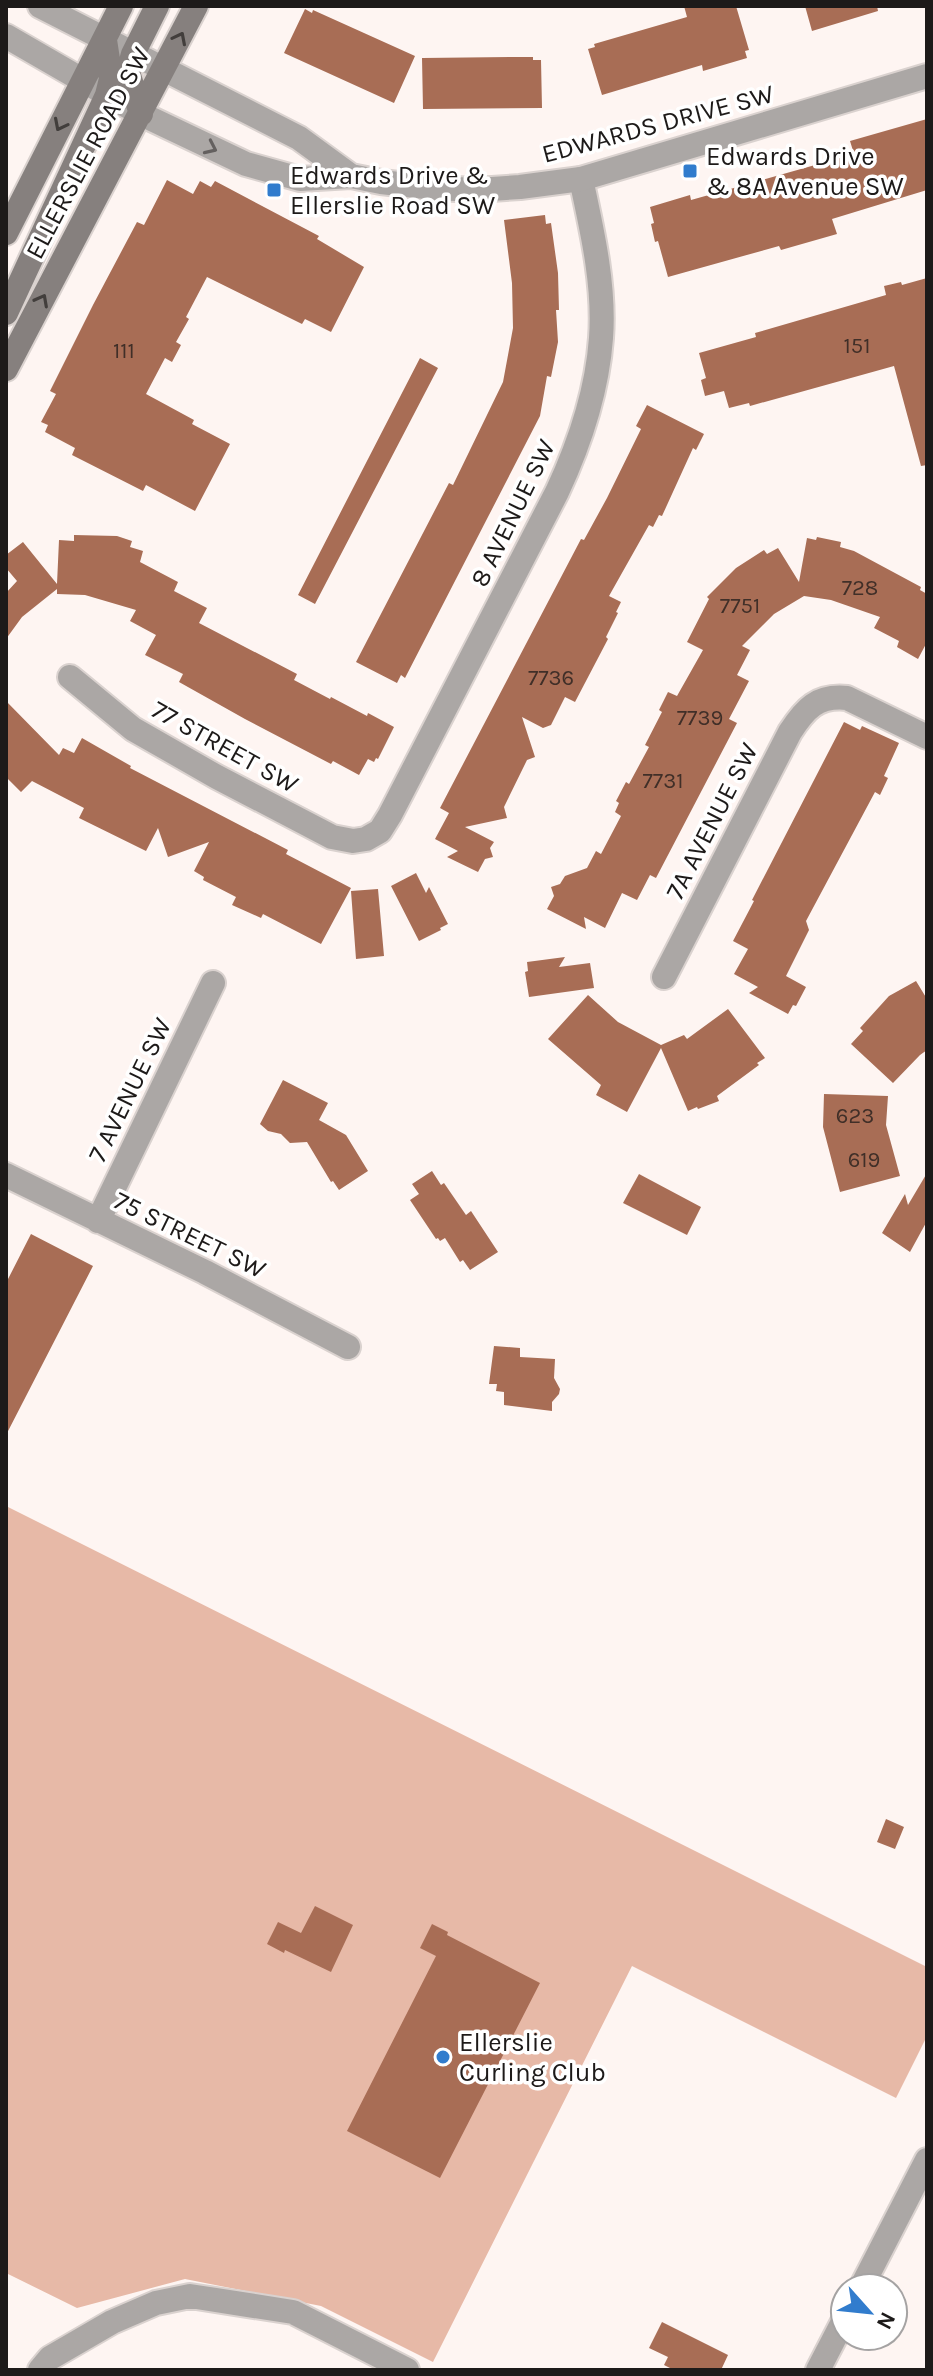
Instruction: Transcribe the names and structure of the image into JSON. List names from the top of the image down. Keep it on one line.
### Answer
{"streets":{"main road":["ELLERSLIE ROAD SW"],"street":["EDWARDS DRIVE SW","8 AVENUE SW","77 STREET SW","7A AVENUE SW","7 AVENUE SW","75 STREET SW"]},"crossings":[["EDWARDS DRIVE SW","ELLERSLIE ROAD SW"],["EDWARDS DRIVE SW","8 AVENUE SW"],["8 AVENUE SW","77 STREET SW"],["7 AVENUE SW","75 STREET SW"]],"places":{"transit":["Edwards Drive & 8A Avenue SW","Edwards Drive & Ellerslie Road SW"],"other":["Ellerslie Curling Club"]},"house_numbers":["151","111","728","7751","7736","7739","7731","623","619"],"north":"bottom right"}
